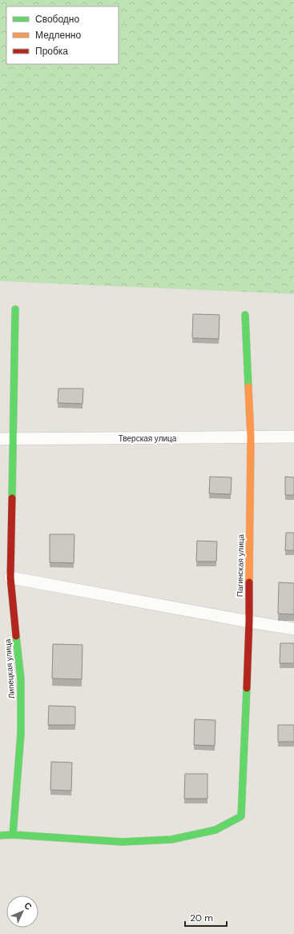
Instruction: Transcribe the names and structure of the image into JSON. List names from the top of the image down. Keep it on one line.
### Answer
{"streets":{"street":["Тверская улица","Пагинская улица","Липецкая улица"]},"crossings":[["Тверская улица","Пагинская улица"],["Тверская улица","Липецкая улица"],["Пагинская улица","Липецкая улица"]],"legend":["Свободно","Медленно","Пробка"],"scale_bar":"20 m","north":"top right"}
